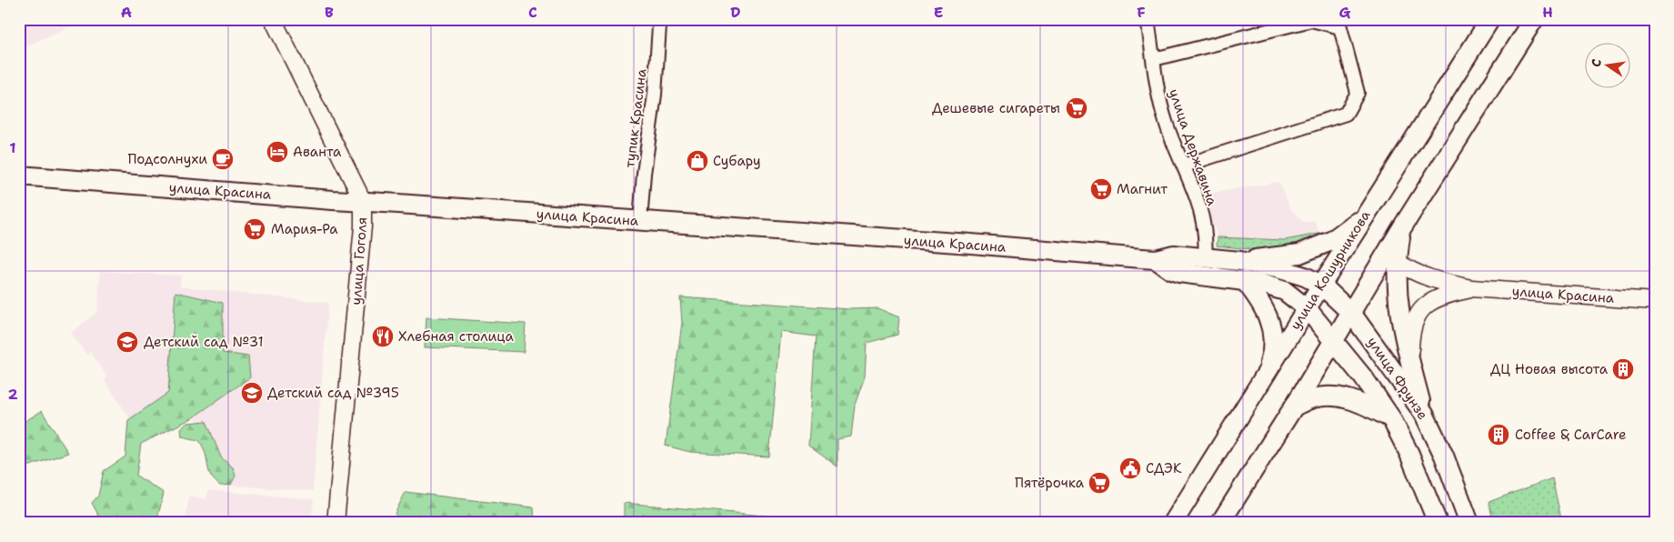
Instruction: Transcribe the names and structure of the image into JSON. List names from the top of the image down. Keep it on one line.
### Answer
{"streets":{"main road":["улица Красина","улица Кошурникова","улица Фрунзе"],"street":["тупик Красина","улица Державина","улица Гоголя"]},"crossings":[["тупик Красина","улица Красина"],["улица Державина","улица Красина"],["улица Красина","улица Гоголя"],["улица Красина","улица Кошурникова"],["улица Красина","улица Фрунзе"],["улица Кошурникова","улица Фрунзе"]],"places":{"supermarket":["Дешевые сигареты","Магнит","Мария-Ра","Пятёрочка"],"hotel":["Аванта"],"cafe":["Подсолнухи"],"shop":["Субару"],"restaurant":["Хлебная столица"],"school or university":["Детский сад №31","Детский сад №395"],"building":["ДЦ Новая высота","Coffee & CarCare"],"public building":["СДЭК"]},"north":"left","grid":{"columns":["A","B","C","D","E","F","G","H"],"rows":["1","2"]}}
